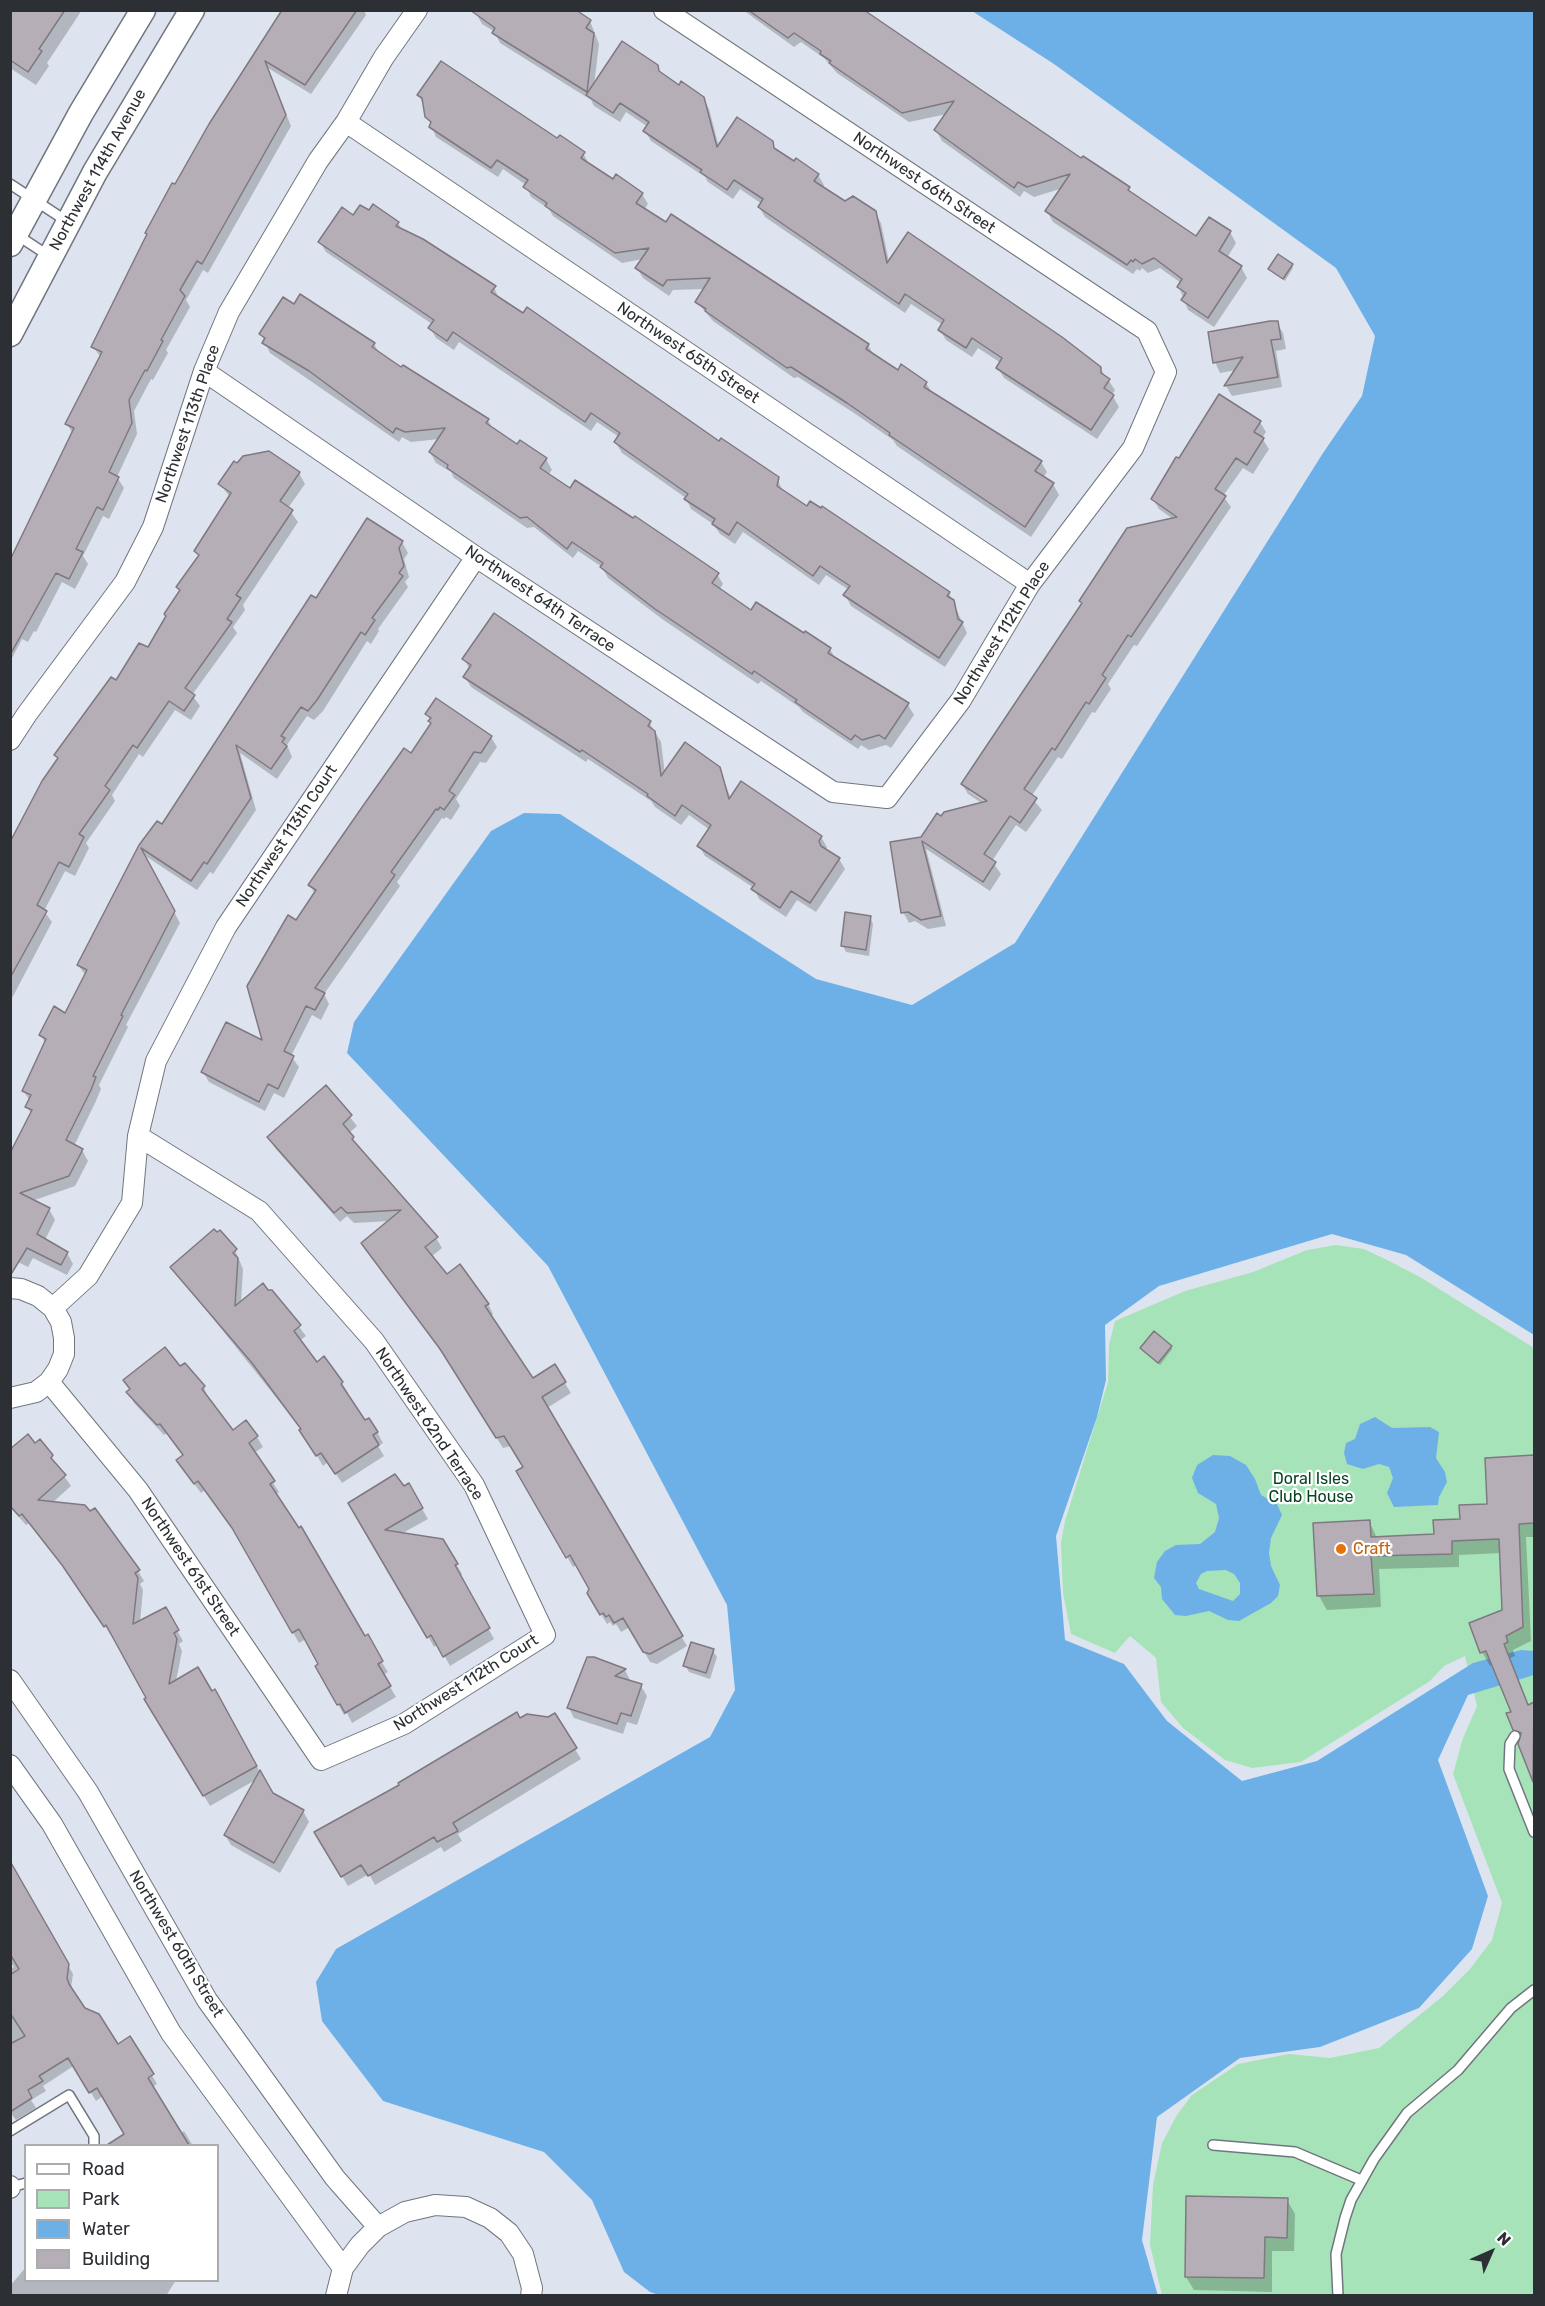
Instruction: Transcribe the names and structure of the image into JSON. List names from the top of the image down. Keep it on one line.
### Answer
{"streets":{"street":["Northwest 114th Avenue","Northwest 66th Street","Northwest 65th Street","Northwest 113th Place","Northwest 64th Terrace","Northwest 112th Place","Northwest 113th Court","Northwest 62nd Terrace","Northwest 61st Street","Northwest 112th Court","Northwest 60th Street"]},"crossings":[["Northwest 66th Street","Northwest 112th Place"],["Northwest 65th Street","Northwest 113th Place"],["Northwest 65th Street","Northwest 112th Place"],["Northwest 113th Place","Northwest 64th Terrace"],["Northwest 64th Terrace","Northwest 112th Place"],["Northwest 64th Terrace","Northwest 113th Court"],["Northwest 113th Court","Northwest 62nd Terrace"],["Northwest 62nd Terrace","Northwest 112th Court"],["Northwest 61st Street","Northwest 112th Court"]],"parks":["Doral Isles Club House"],"places":["Craft"],"legend":["Road","Park","Water","Building"],"north":"top right"}
